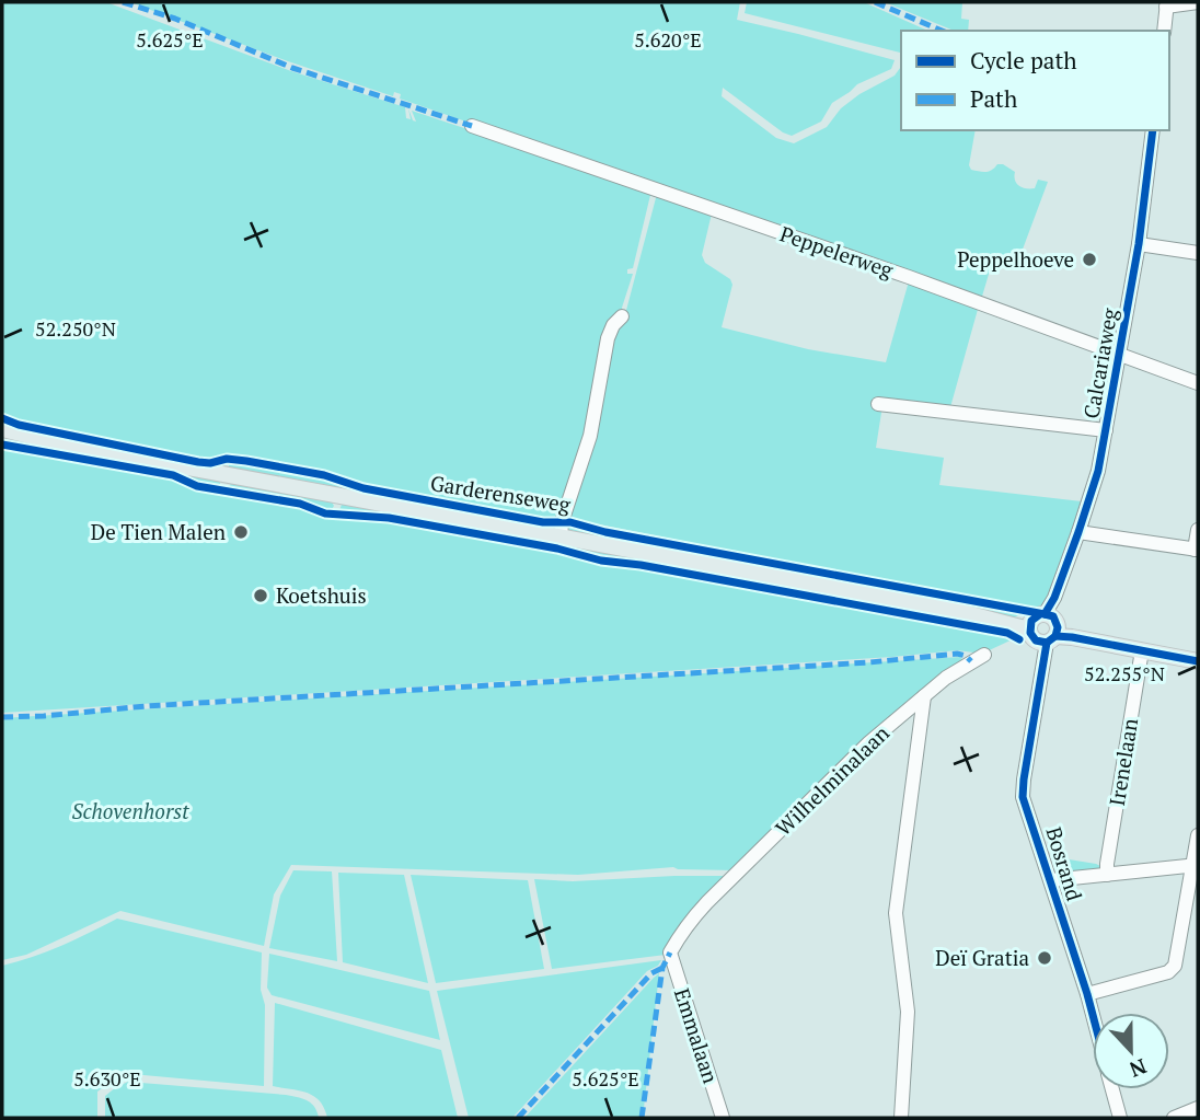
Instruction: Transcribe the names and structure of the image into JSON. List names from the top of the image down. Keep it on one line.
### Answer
{"streets":{"main road":["Garderenseweg"],"street":["Peppelerweg","Calcariaweg","Irenelaan","Wilhelminalaan","Bosrand","Emmalaan"]},"crossings":[["Peppelerweg","Calcariaweg"],["Calcariaweg","Garderenseweg"],["Calcariaweg","Bosrand"],["Garderenseweg","Bosrand"],["Wilhelminalaan","Emmalaan"]],"parks":["Schovenhorst"],"places":["Peppelhoeve","De Tien Malen","Koetshuis","Deï Gratia"],"legend":["Cycle path","Path"],"north":"bottom","coordinates":["5.625°E","5.620°E","52.250°N","52.255°N","5.630°E"]}
